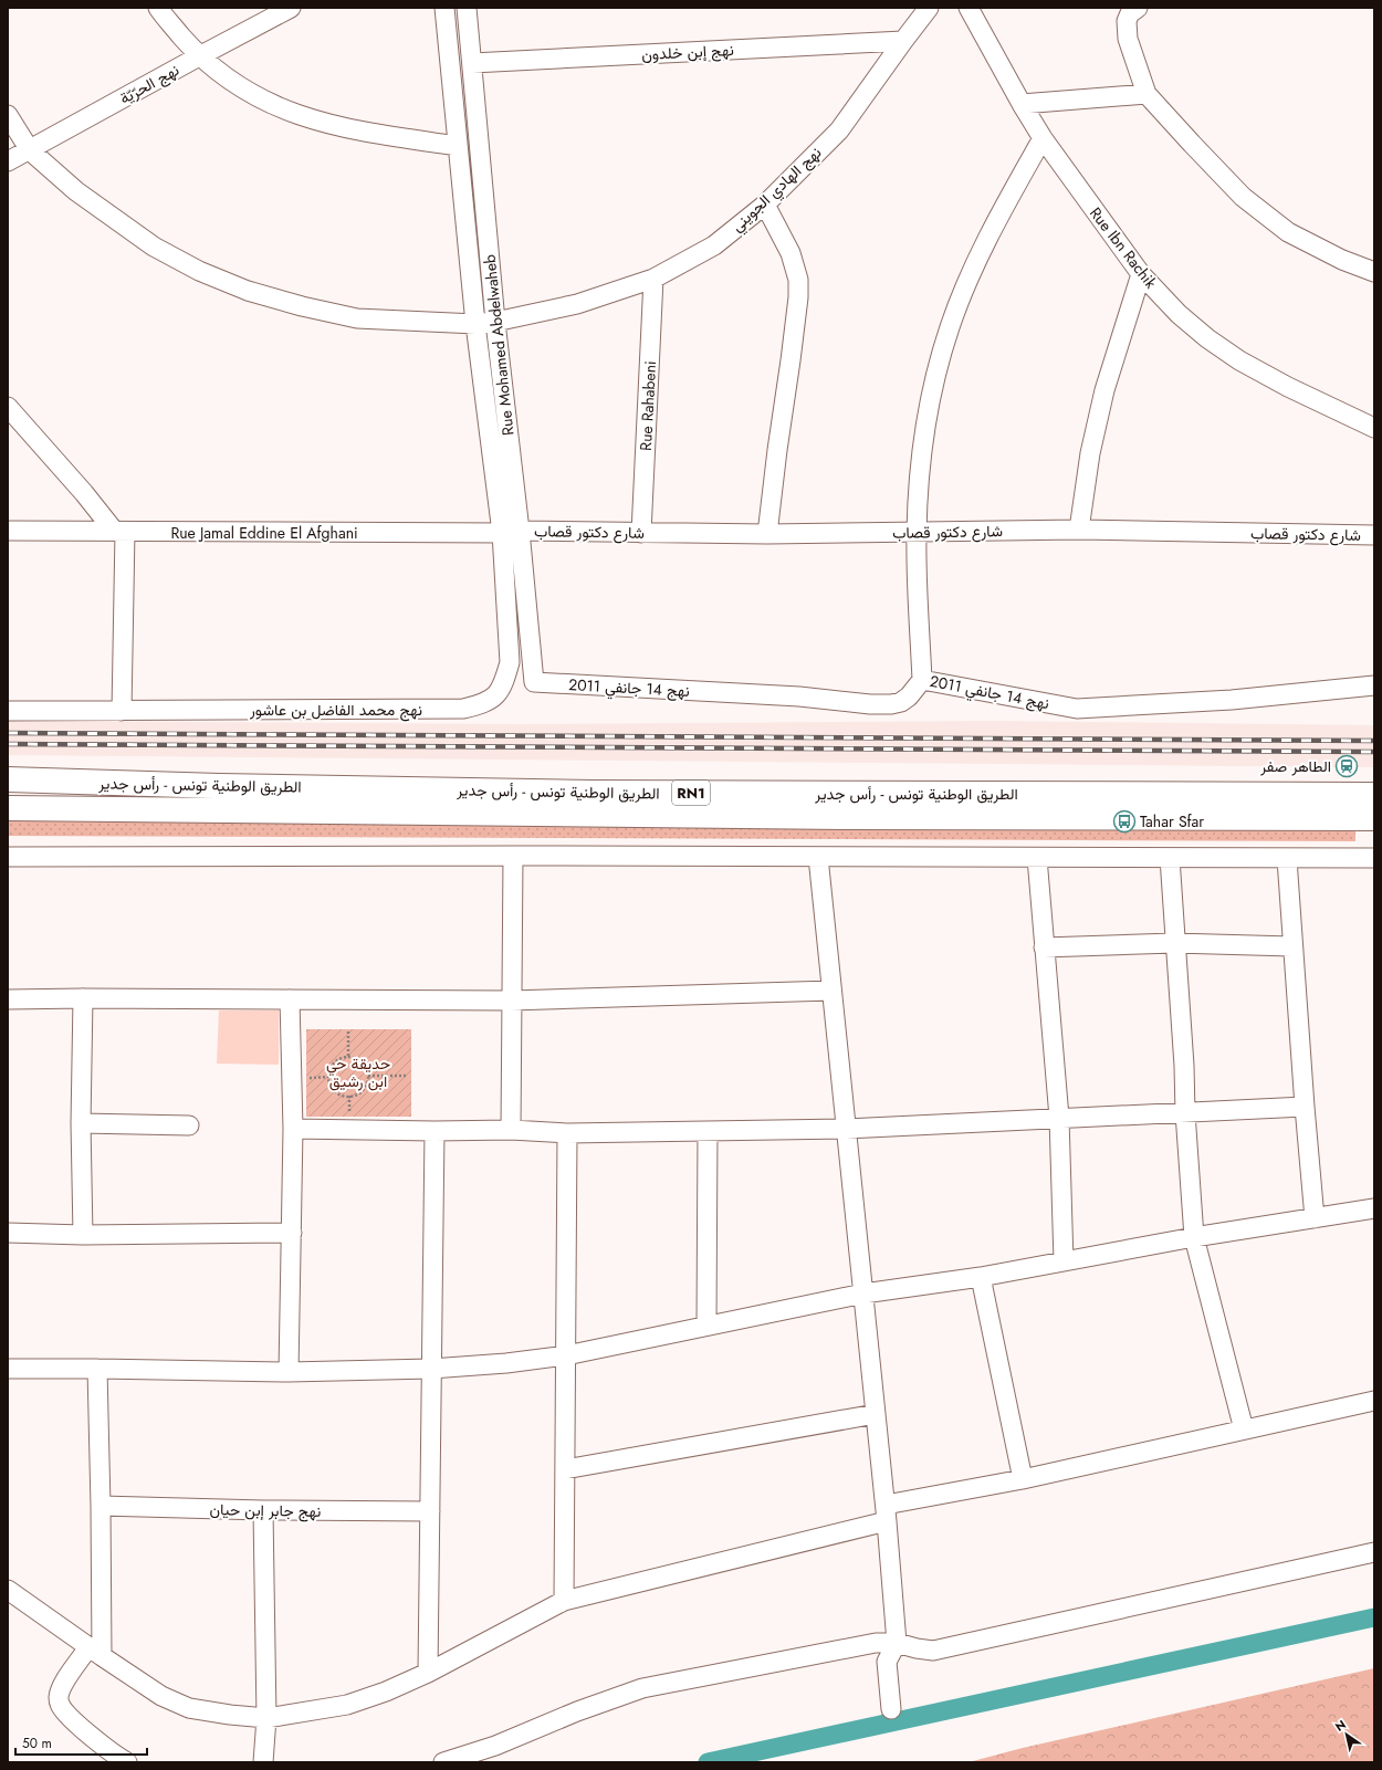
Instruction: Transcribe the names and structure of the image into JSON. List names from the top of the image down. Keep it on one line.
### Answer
{"streets":{"highway":["الطريق الوطنية تونس - رأس جدير","RN1"],"street":["نهج إبن خلدون","نهج الحرّيّة","نهج الهادي الجويني","Rue Ibn Rachik","Rue Mohamed Abdelwaheb","Rue Rahabeni","شارع دكتور قصاب","Rue Jamal Eddine El Afghani","نهج 14 جانفي 2011","نهج محمد الفاضل بن عاشور","نهج جابر إبن حيان"]},"crossings":[["نهج إبن خلدون","نهج الهادي الجويني"],["نهج إبن خلدون","Rue Mohamed Abdelwaheb"],["نهج الحرّيّة","نهج الهادي الجويني"],["نهج الهادي الجويني","Rue Mohamed Abdelwaheb"],["نهج الهادي الجويني","Rue Rahabeni"],["Rue Mohamed Abdelwaheb","شارع دكتور قصاب"],["Rue Mohamed Abdelwaheb","Rue Jamal Eddine El Afghani"],["Rue Mohamed Abdelwaheb","نهج 14 جانفي 2011"],["Rue Mohamed Abdelwaheb","نهج محمد الفاضل بن عاشور"],["Rue Rahabeni","شارع دكتور قصاب"],["شارع دكتور قصاب","Rue Jamal Eddine El Afghani"],["شارع دكتور قصاب","نهج محمد الفاضل بن عاشور"],["Rue Jamal Eddine El Afghani","نهج محمد الفاضل بن عاشور"]],"parks":["حديقة حي ابن رشيق"],"places":{"station":["الطاهر صفر"],"bus stop":["Tahar Sfar"]},"scale_bar":"50 m","north":"top left"}
